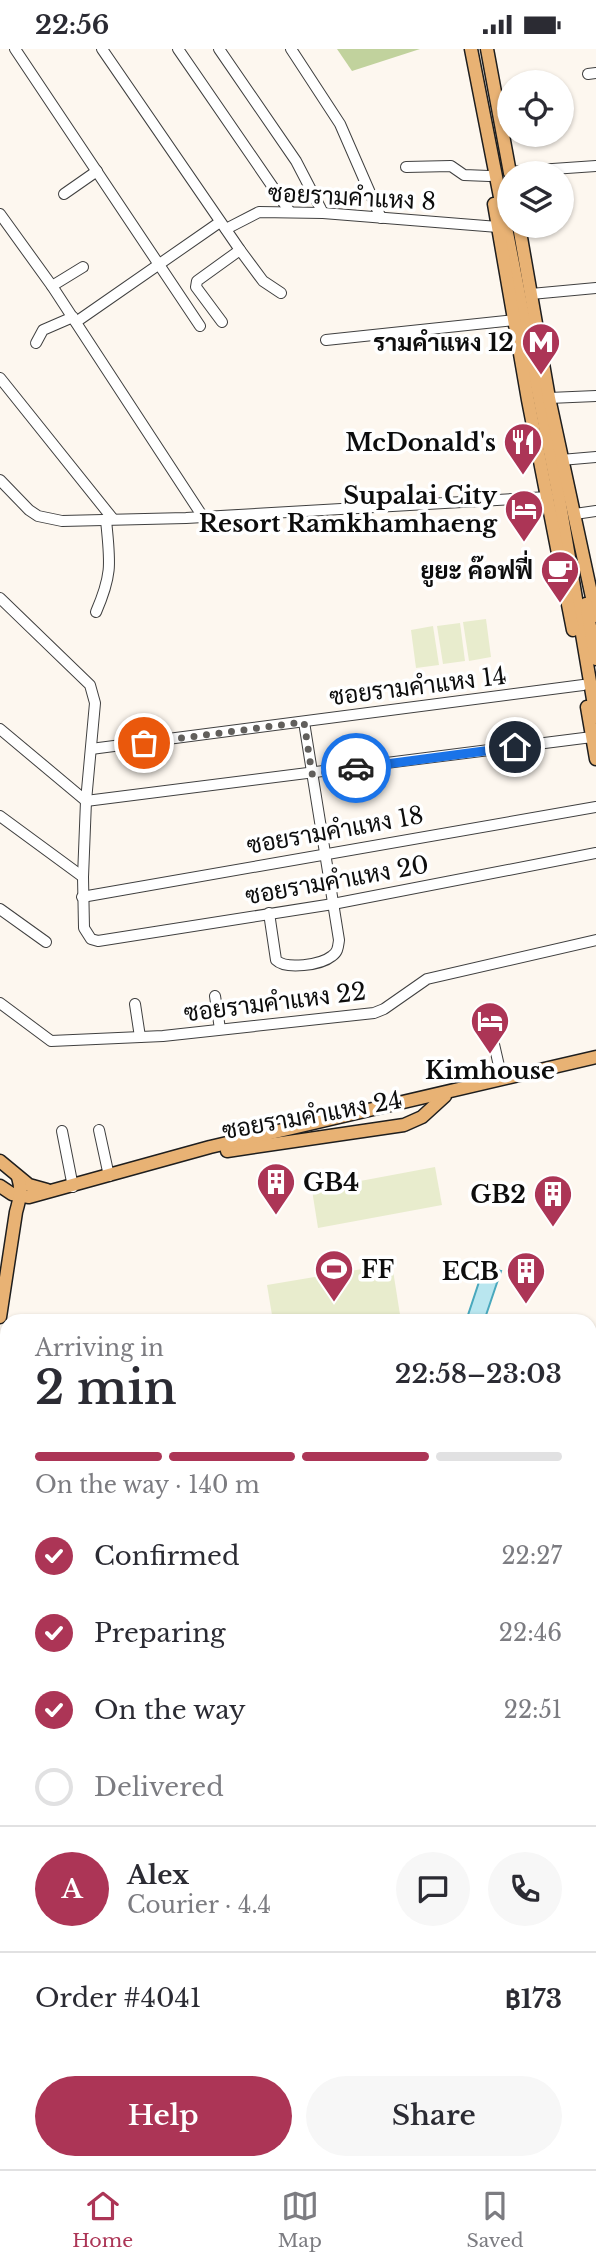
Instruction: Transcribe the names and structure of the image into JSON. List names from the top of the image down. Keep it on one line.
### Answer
{"streets":{"main road":["ซอยรามคำแหง 24"],"street":["ซอยรามคำแหง 8","ซอยรามคำแหง 14","ซอยรามคำแหง 18","ซอยรามคำแหง 20","ซอยรามคำแหง 22"]},"crossings":[["ซอยรามคำแหง 18","ซอยรามคำแหง 20"]],"places":{"metro station":["รามคำแหง 12"],"restaurant":["McDonald's"],"hotel":["Supalai City Resort Ramkhamhaeng","Kimhouse"],"cafe":["ยูยะ ค๊อฟฟี่"],"building":["GB4","GB2","ECB"],"sports":["FF"]},"page":{"status":"22:56","heading":["2 min","Arriving in","22:58–23:03"],"panel":["Alex","Courier · 4.4","Order #4041","฿173"],"bar":"On the way · 140 m","list":[["Confirmed","22:27"],["Preparing","22:46"],["On the way","22:51"],"Delivered"],"round":"A","buttons":["Help","Share"],"tabs":["Home","Map","Saved"]}}
